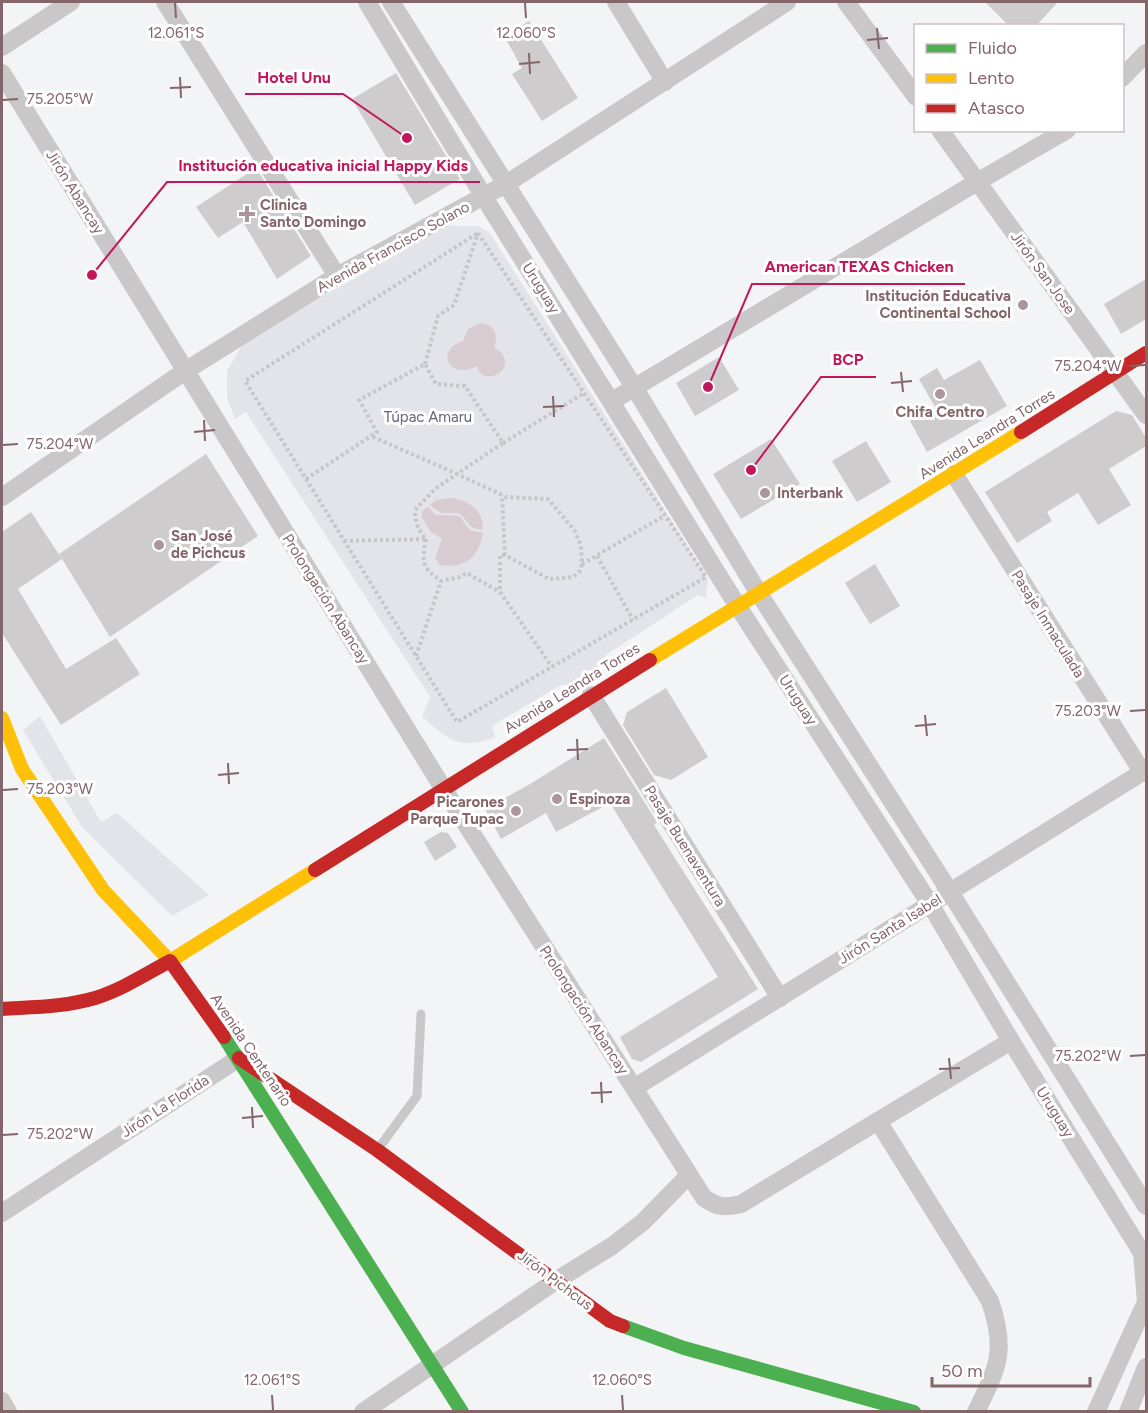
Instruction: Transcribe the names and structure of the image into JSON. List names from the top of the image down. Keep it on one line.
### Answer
{"streets":{"street":["Jirón Abancay","Avenida Francisco Solano","Jirón San Jose","Uruguay","Avenida Leandra Torres","Prolongación Abancay","Pasaje Inmaculada","Pasaje Buenaventura","Jirón Santa Isabel","Avenida Centenario","Jirón La Florida","Jirón Pichcus"]},"crossings":[["Jirón Abancay","Avenida Francisco Solano"],["Jirón Abancay","Prolongación Abancay"],["Avenida Francisco Solano","Uruguay"],["Avenida Francisco Solano","Prolongación Abancay"],["Jirón San Jose","Avenida Leandra Torres"],["Uruguay","Avenida Leandra Torres"],["Uruguay","Jirón Santa Isabel"],["Avenida Leandra Torres","Prolongación Abancay"],["Avenida Leandra Torres","Pasaje Inmaculada"],["Avenida Leandra Torres","Pasaje Buenaventura"],["Avenida Leandra Torres","Avenida Centenario"],["Prolongación Abancay","Jirón Santa Isabel"],["Pasaje Inmaculada","Jirón Santa Isabel"],["Pasaje Buenaventura","Jirón Santa Isabel"],["Avenida Centenario","Jirón La Florida"],["Avenida Centenario","Jirón Pichcus"],["Jirón La Florida","Jirón Pichcus"]],"parks":["Túpac Amaru"],"places":{"other":["Hotel Unu","Institución educativa inicial Happy Kids","Institución Educativa Continental School","American TEXAS Chicken","Chifa Centro","BCP","Interbank","San José de Pichcus","Espinoza","Picarones Parque Tupac"],"health":["Clinica Santo Domingo"]},"legend":["Fluido","Lento","Atasco"],"scale_bar":"50 m","coordinates":["12.061°S","12.060°S","75.205°W","75.204°W","75.203°W","75.202°W"]}
